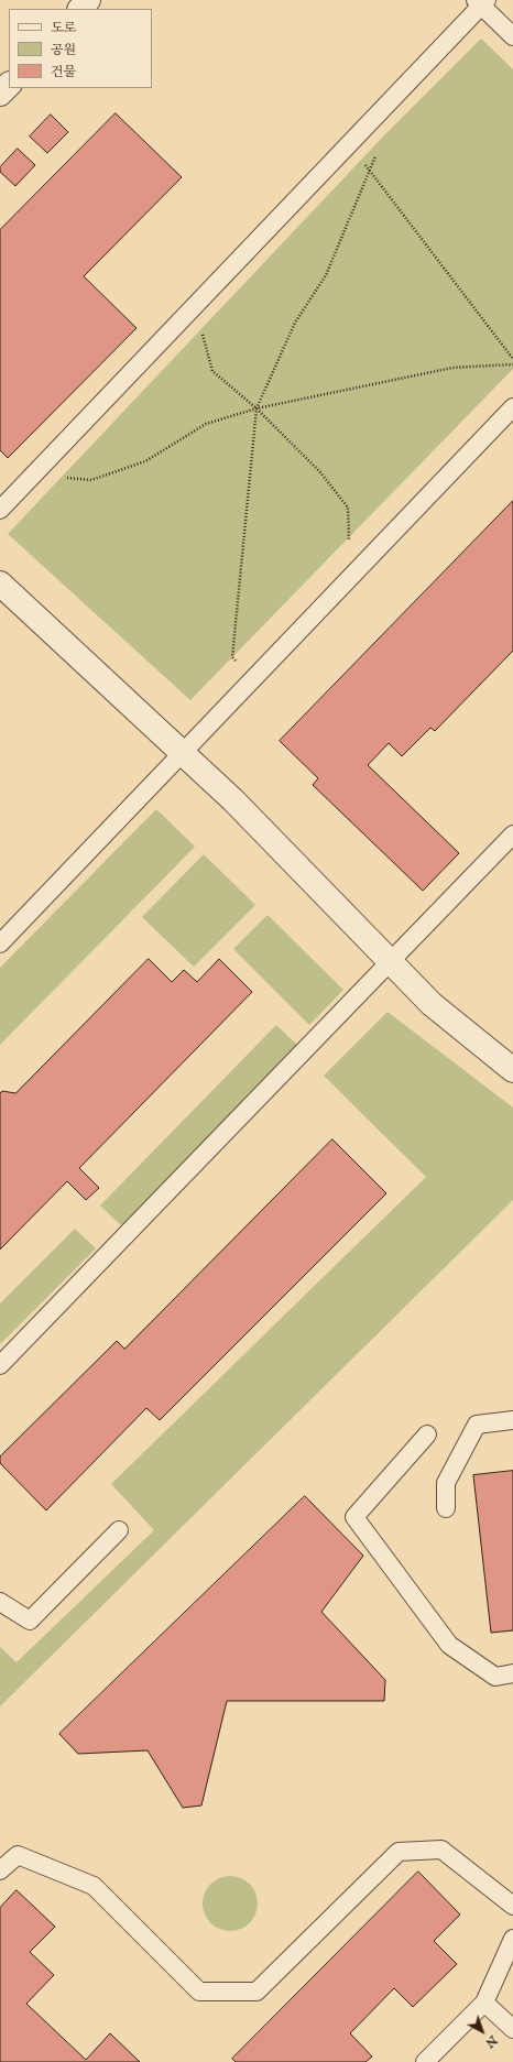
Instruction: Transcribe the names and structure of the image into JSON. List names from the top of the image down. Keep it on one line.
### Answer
{"legend":["도로","공원","건물"],"north":"bottom right"}
